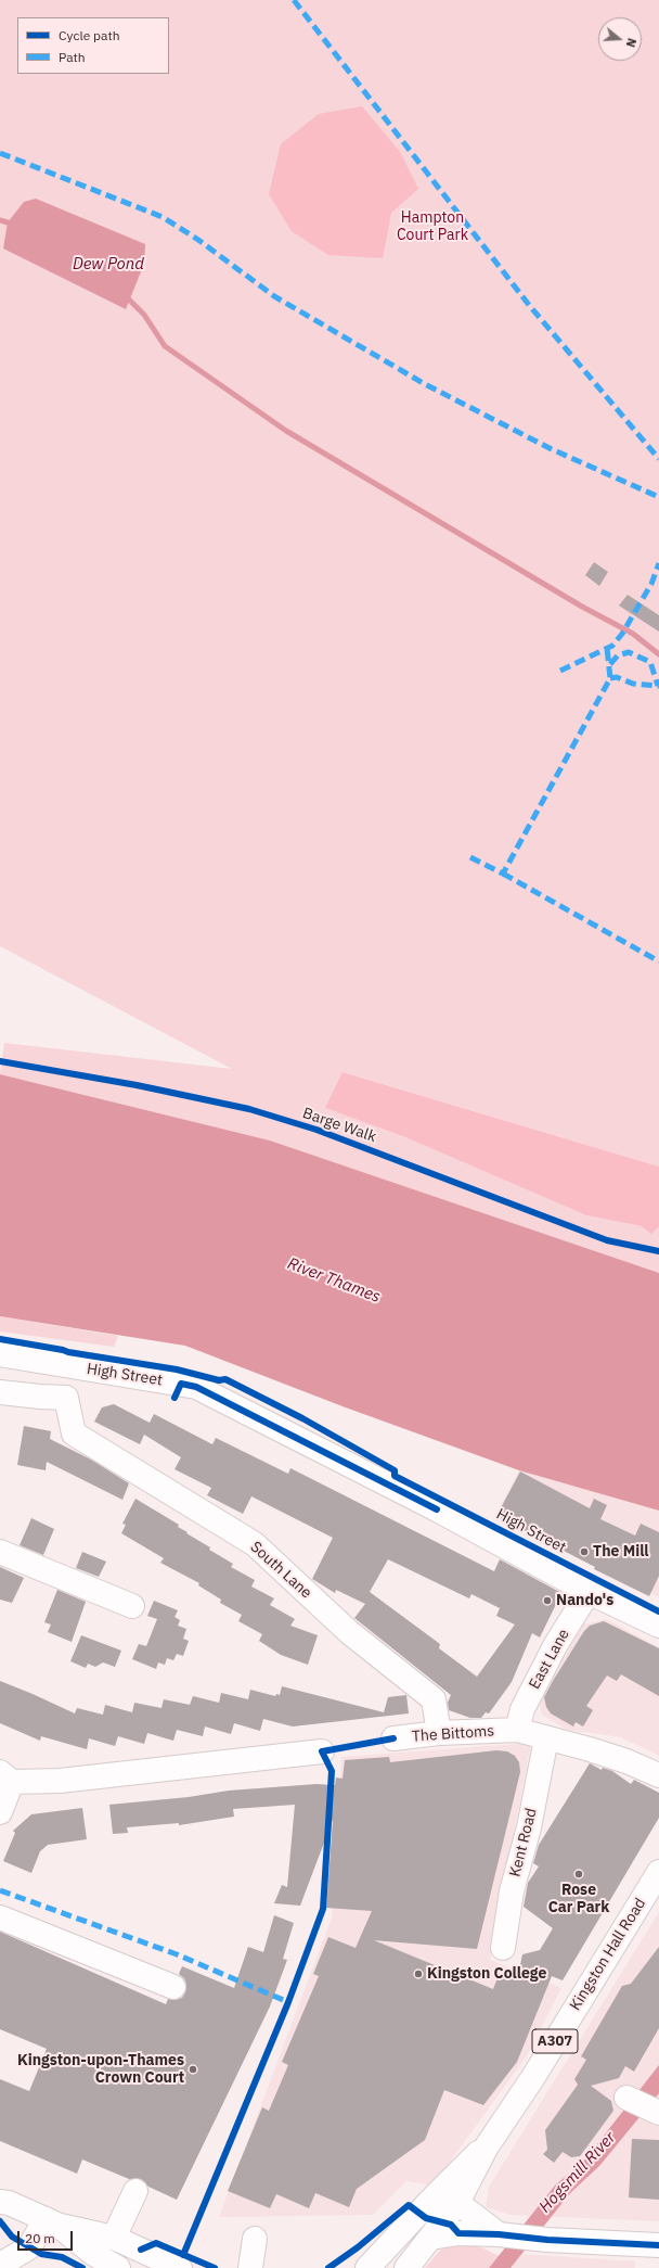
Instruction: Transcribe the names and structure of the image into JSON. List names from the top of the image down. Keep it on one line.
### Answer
{"streets":{"street":["High Street","South Lane","East Lane","The Bittoms","Kent Road","Kingston Hall Road","A307"],"cycle path":["Barge Walk"]},"crossings":[["High Street","East Lane"],["South Lane","The Bittoms"],["East Lane","The Bittoms"],["The Bittoms","Kent Road"]],"water":["Dew Pond","River Thames","Hogsmill River"],"parks":["Hampton Court Park"],"places":["The Mill","Nando's","Rose Car Park","Kingston College","Kingston-upon-Thames Crown Court"],"legend":["Cycle path","Path"],"scale_bar":"20 m","north":"right"}
